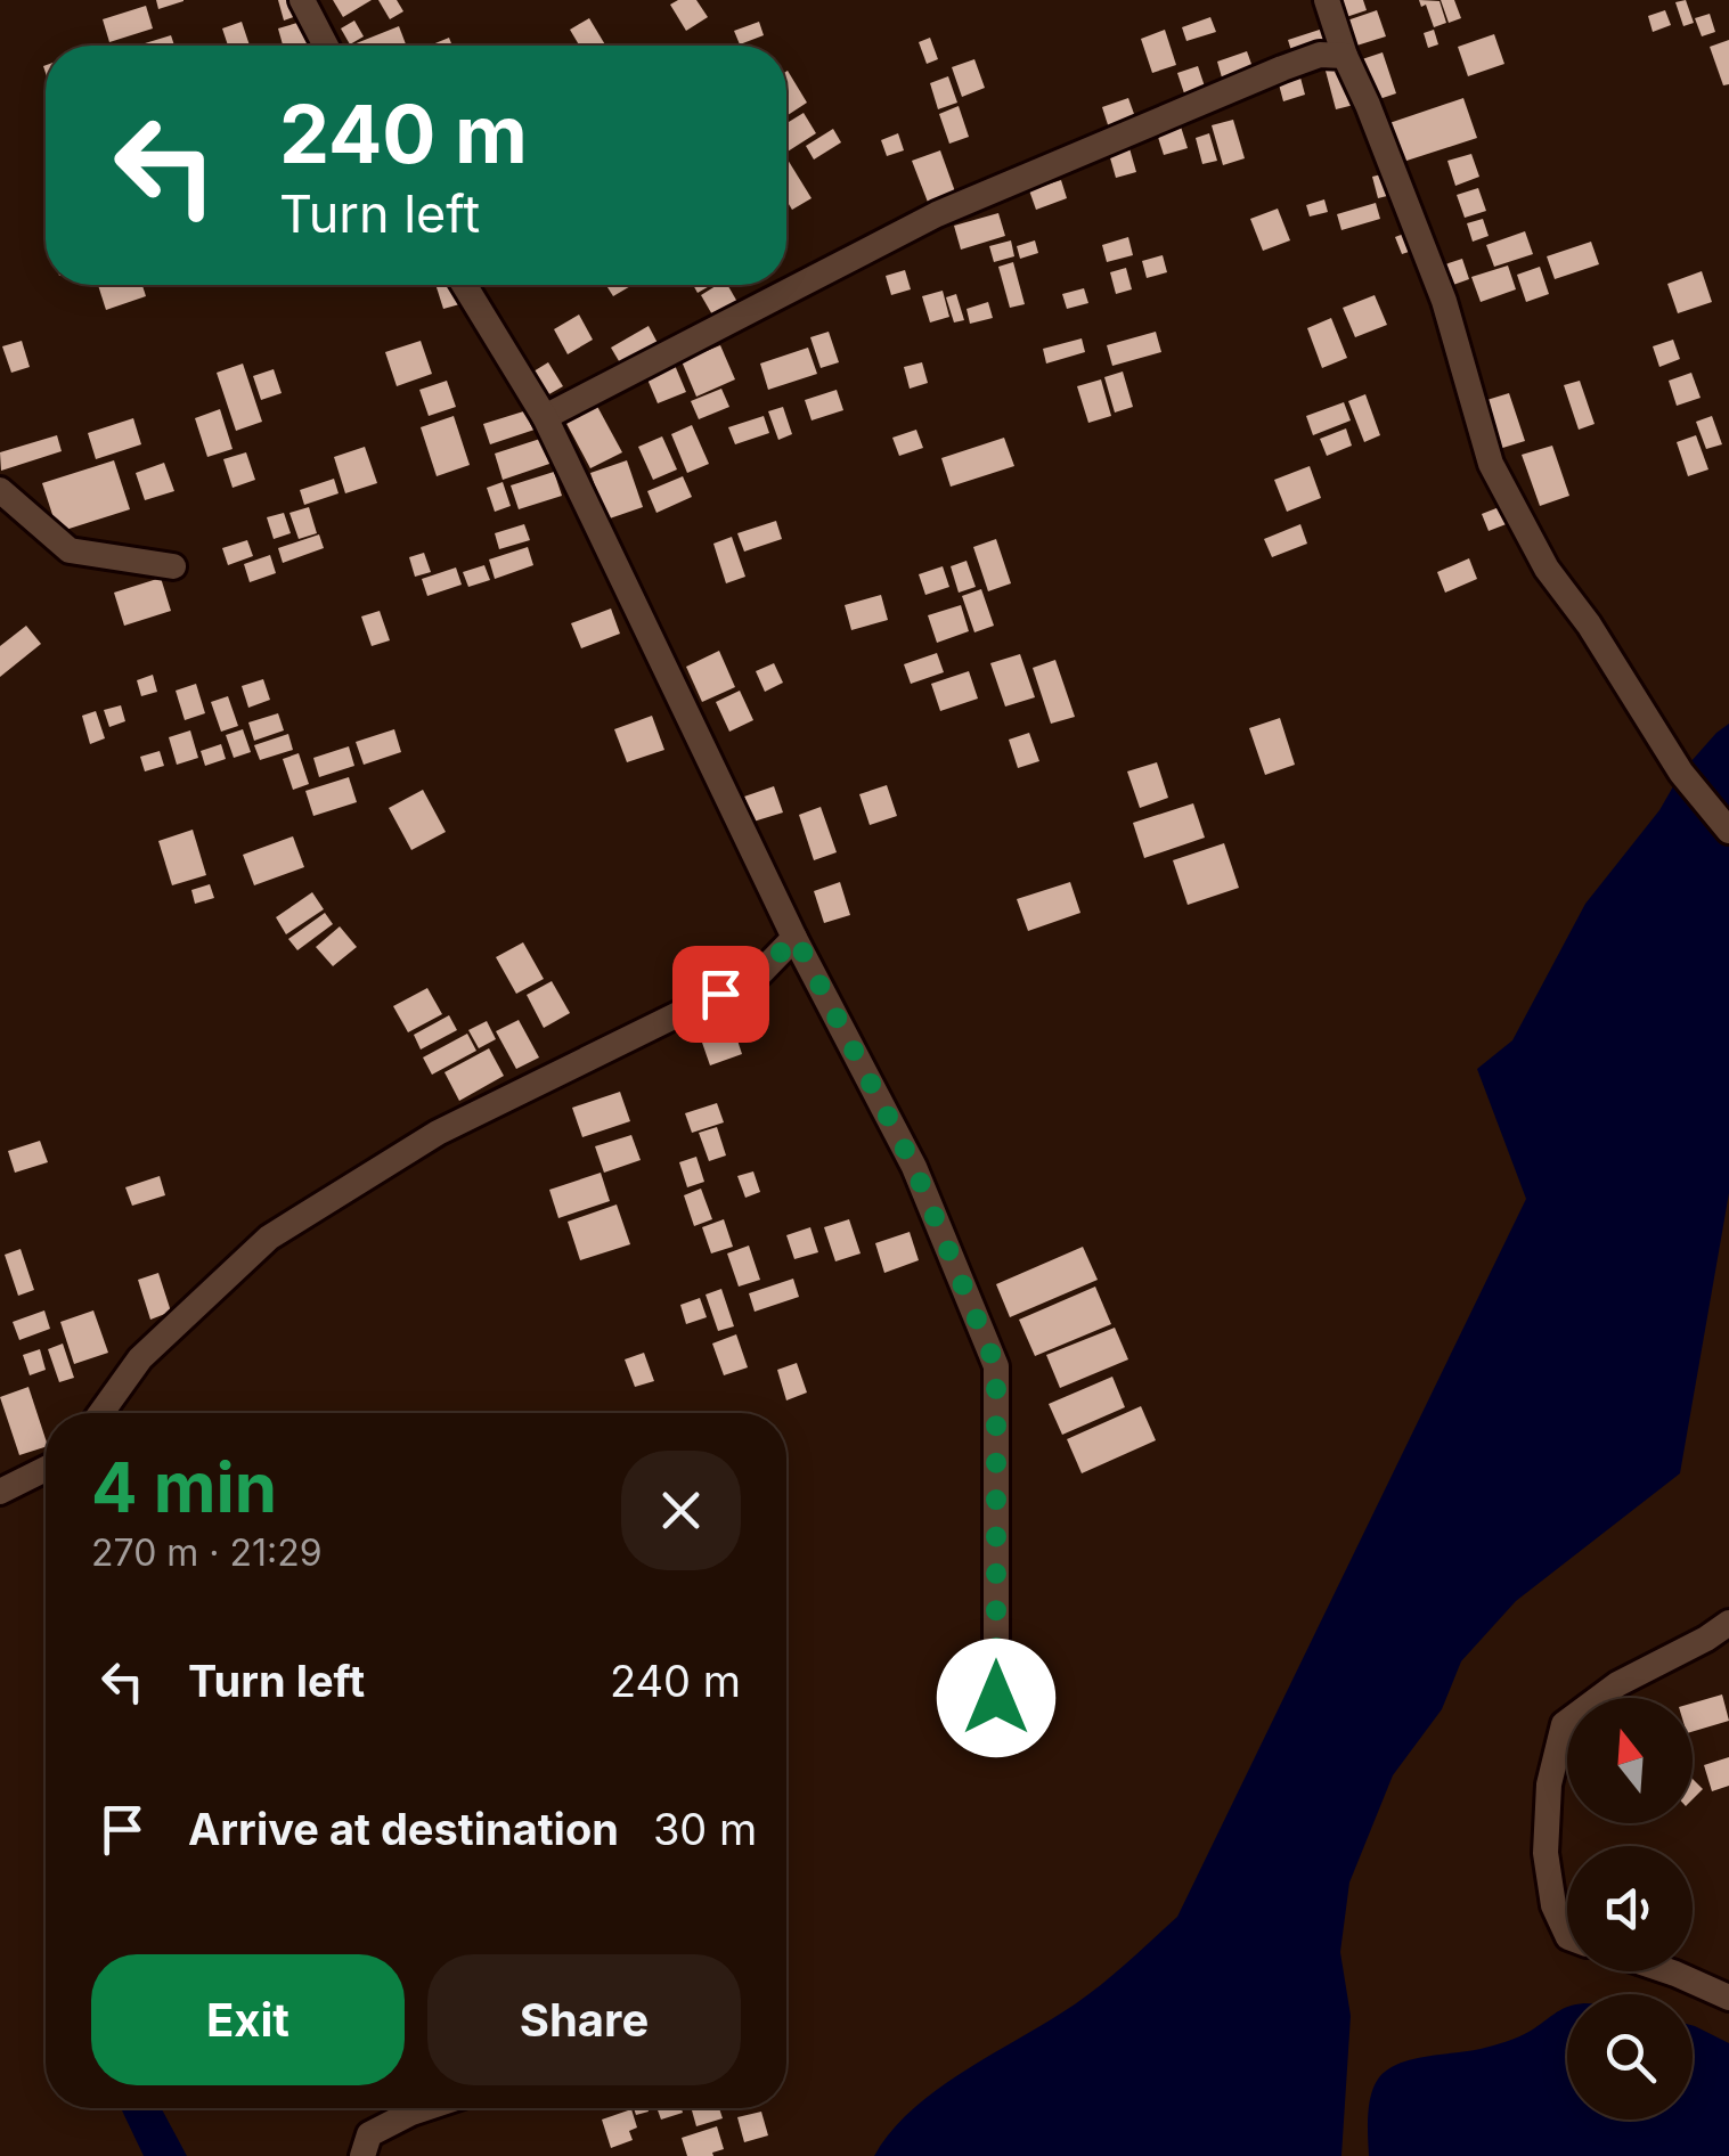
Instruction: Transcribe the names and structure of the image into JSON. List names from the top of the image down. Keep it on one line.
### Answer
{"north":"top","page":{"turn":["240 m","Turn left"],"heading":["4 min","270 m · 21:29"],"list":[{"name":"Turn left","value":"240 m"},{"name":"Arrive at destination","value":"30 m"}],"buttons":["Exit","Share"]}}
